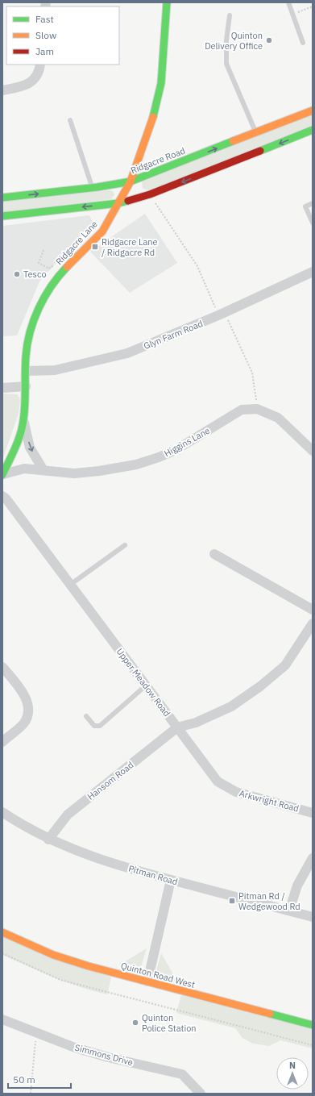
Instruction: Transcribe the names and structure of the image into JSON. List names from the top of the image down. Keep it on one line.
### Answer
{"streets":{"street":["Ridgacre Road","Ridgacre Lane","Glyn Farm Road","Higgins Lane","Upper Meadow Road","Hansom Road","Arkwright Road","Pitman Road","Quinton Road West","Simmons Drive"]},"crossings":[["Ridgacre Road","Ridgacre Lane"],["Ridgacre Lane","Glyn Farm Road"],["Ridgacre Lane","Higgins Lane"],["Upper Meadow Road","Hansom Road"],["Upper Meadow Road","Arkwright Road"],["Hansom Road","Arkwright Road"],["Hansom Road","Pitman Road"]],"places":{"other":["Quinton Delivery Office","Tesco","Quinton Police Station"],"transit":["Ridgacre Lane / Ridgacre Rd","Pitman Rd / Wedgewood Rd"]},"legend":["Fast","Slow","Jam"],"scale_bar":"50 m","north":"top"}
